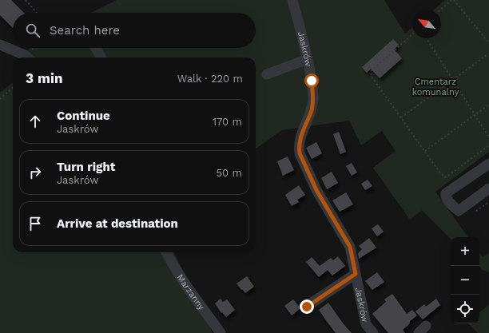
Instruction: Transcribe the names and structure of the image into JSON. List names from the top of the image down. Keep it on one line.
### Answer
{"streets":{"street":["Jaskrów","Marzanny"]},"parks":["Cmentarz komunalny"],"north":"top left","page":{"search":"Search here","heading":["3 min","Walk · 220 m"],"list":[["Continue","Jaskrów","170 m"],["Turn right","Jaskrów","50 m"],"Arrive at destination"],"map_buttons":["+","−"]}}
